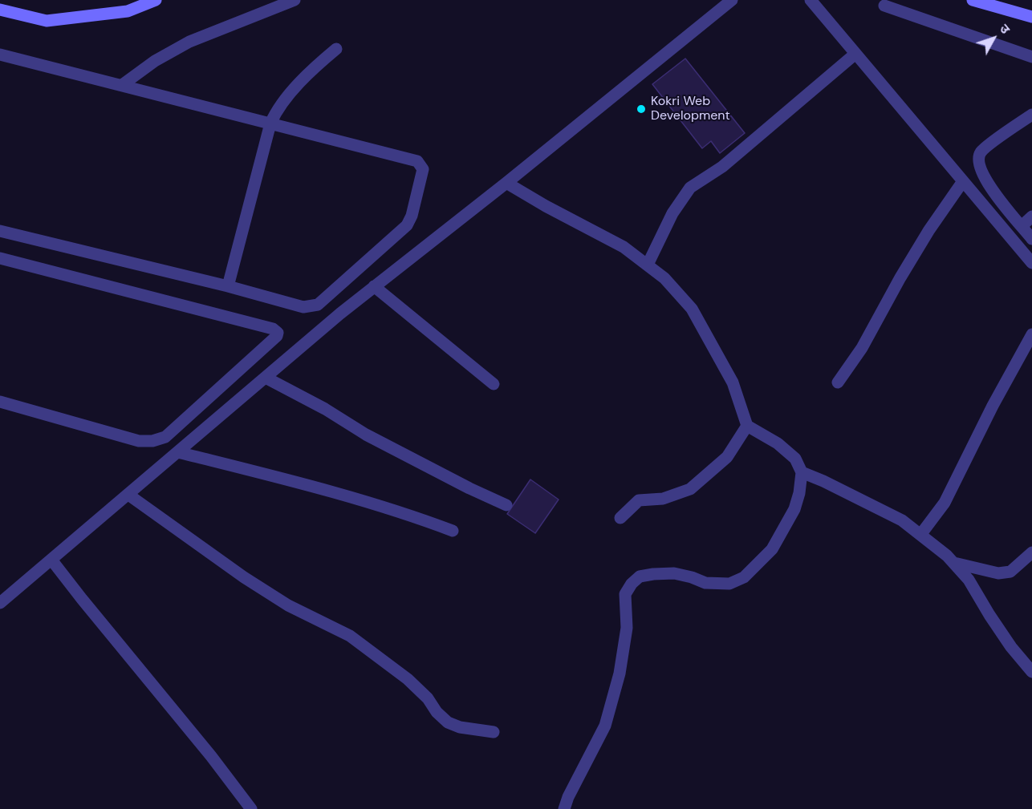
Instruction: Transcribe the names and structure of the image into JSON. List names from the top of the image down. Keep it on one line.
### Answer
{"places":["Kokri Web Development"],"north":"top right"}
